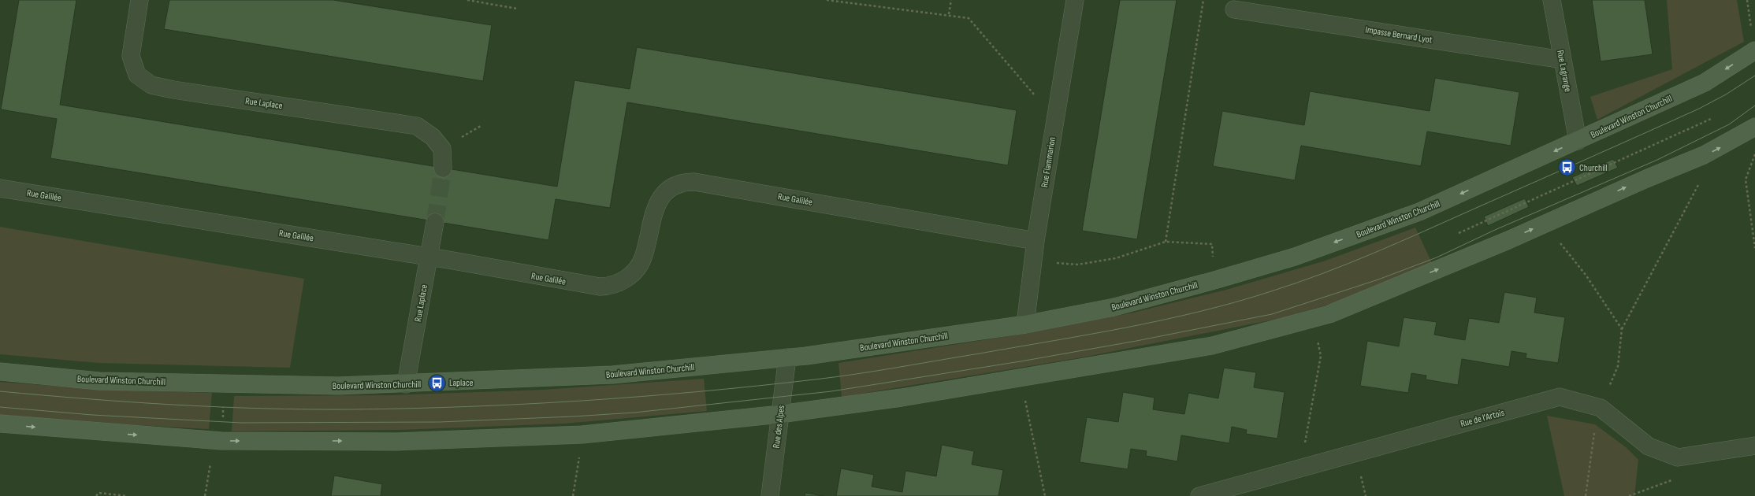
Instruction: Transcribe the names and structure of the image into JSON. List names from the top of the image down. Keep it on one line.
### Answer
{"streets":{"street":["Impasse Bernard Lyot","Rue Lagrange","Rue Laplace","Boulevard Winston Churchill","Rue Flammarion","Rue Galilée","Rue de l'Artois","Rue des Alpes"]},"crossings":[["Impasse Bernard Lyot","Rue Lagrange"],["Rue Lagrange","Boulevard Winston Churchill"],["Rue Laplace","Boulevard Winston Churchill"],["Rue Laplace","Rue Galilée"],["Boulevard Winston Churchill","Rue Flammarion"],["Boulevard Winston Churchill","Rue des Alpes"],["Rue Flammarion","Rue Galilée"]],"places":{"bus stop":["Churchill","Laplace"]}}
